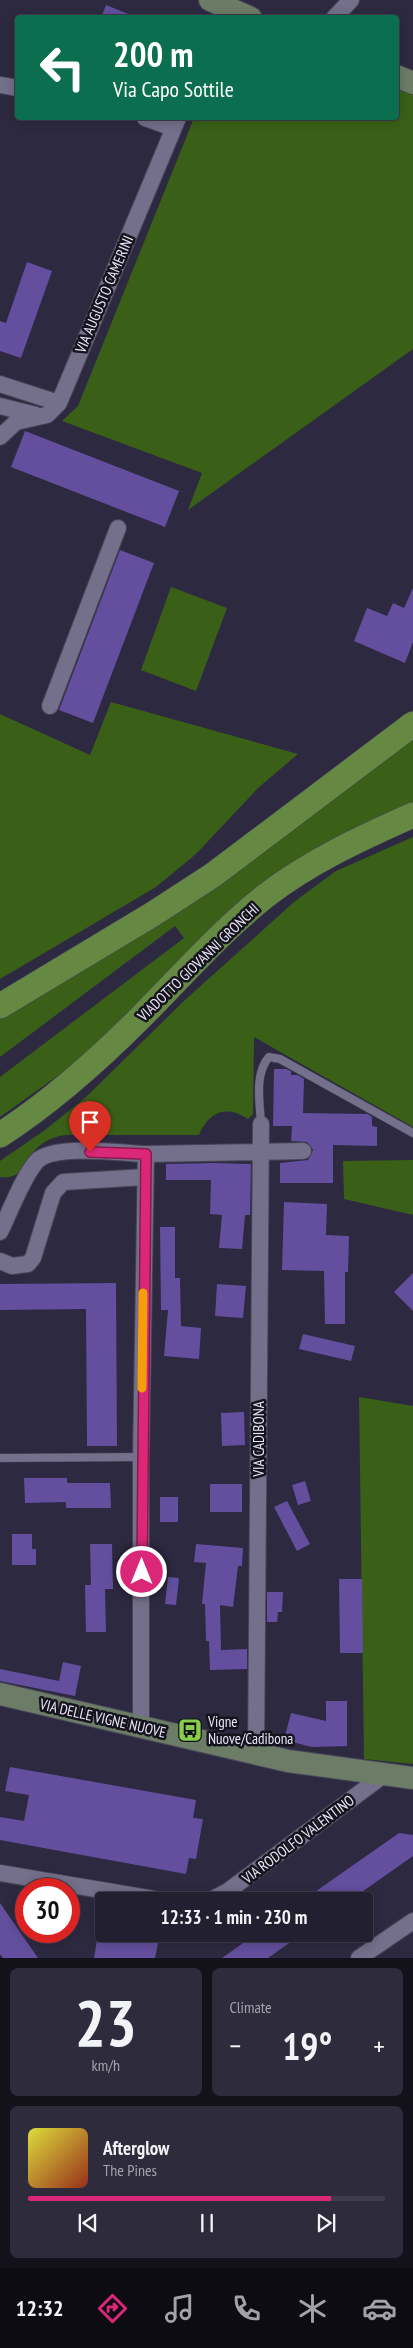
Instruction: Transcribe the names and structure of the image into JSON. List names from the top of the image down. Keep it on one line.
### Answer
{"streets":{"main road":["VIADOTTO GIOVANNI GRONCHI"],"street":["VIA AUGUSTO CAMERINI","VIA CADIBONA","VIA DELLE VIGNE NUOVE","VIA RODOLFO VALENTINO"]},"crossings":[["VIA CADIBONA","VIA DELLE VIGNE NUOVE"],["VIA DELLE VIGNE NUOVE","VIA RODOLFO VALENTINO"]],"places":{"bus stop":["Vigne Nuove/Cadibona"]},"page":{"turn":["200 m","Via Capo Sottile"],"limit":"30","trip":"12:33 · 1 min · 230 m","tile":[["23","km/h"],"Climate"],"heat":["−","19°","+"],"song":["Afterglow","The Pines"],"tabs":"12:32"}}
